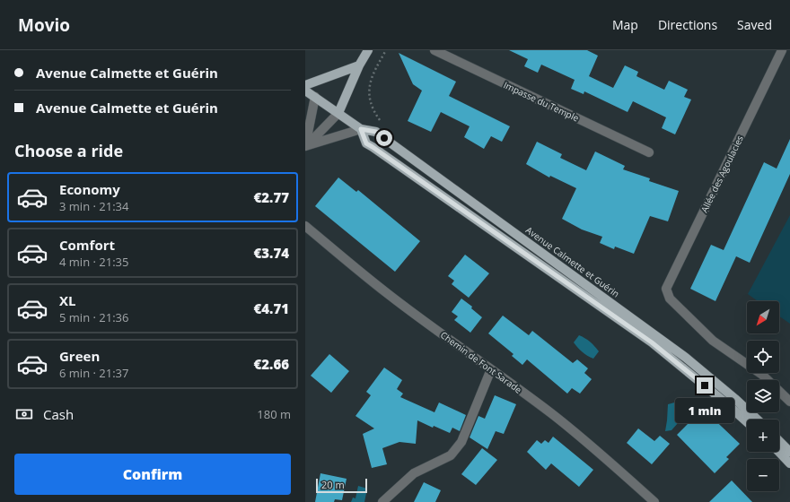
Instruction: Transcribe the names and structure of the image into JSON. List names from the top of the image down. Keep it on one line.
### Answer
{"streets":{"main road":["Avenue Calmette et Guérin"],"street":["Impasse du Temple","Allée des Agoulacies","Chemin de Font Sarade"]},"scale_bar":"20 m","north":"bottom left","page":{"header":"Movio","nav":["Map","Directions","Saved"],"banner":["Avenue Calmette et Guérin","Avenue Calmette et Guérin"],"heading":"Choose a ride","list":[{"name":"Economy","note":"3 min · 21:34","value":"€2.77"},{"name":"Comfort","note":"4 min · 21:35","value":"€3.74"},{"name":"XL","note":"5 min · 21:36","value":"€4.71"},{"name":"Green","note":"6 min · 21:37","value":"€2.66"}],"map_buttons":["+","−"],"pay":["Cash","180 m"],"bubble":"1 min","buttons":"Confirm","scale":"20 m"}}
